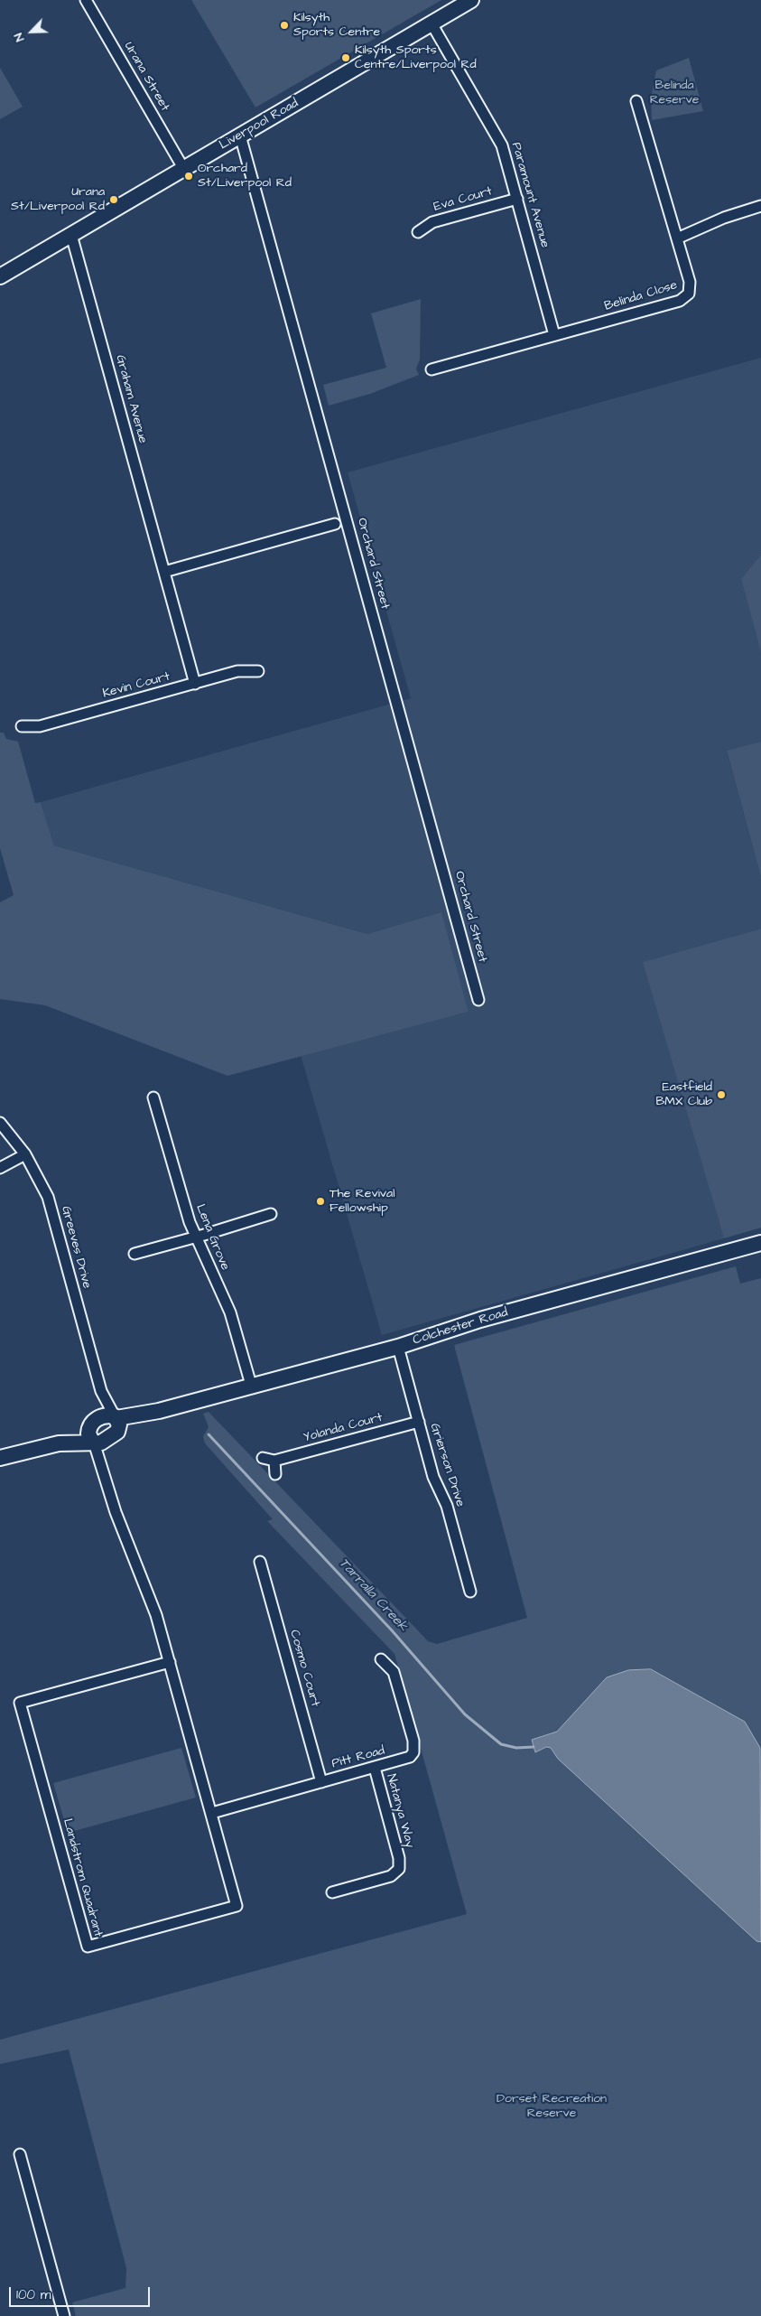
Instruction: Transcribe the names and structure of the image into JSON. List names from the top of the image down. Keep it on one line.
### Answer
{"streets":{"main road":["Liverpool Road","Colchester Road"],"street":["Urana Street","Paramount Avenue","Eva Court","Belinda Close","Graham Avenue","Orchard Street","Kevin Court","Lena Grove","Greeves Drive","Yolanda Court","Grierson Drive","Cosmo Court","Pitt Road","Natanya Way","Landstrom Quadrant"]},"crossings":[["Urana Street","Liverpool Road"],["Liverpool Road","Paramount Avenue"],["Liverpool Road","Graham Avenue"],["Liverpool Road","Orchard Street"],["Paramount Avenue","Eva Court"],["Paramount Avenue","Belinda Close"],["Graham Avenue","Kevin Court"],["Lena Grove","Colchester Road"],["Greeves Drive","Colchester Road"],["Greeves Drive","Landstrom Quadrant"],["Colchester Road","Grierson Drive"],["Colchester Road","Landstrom Quadrant"],["Yolanda Court","Grierson Drive"],["Cosmo Court","Pitt Road"],["Pitt Road","Natanya Way"],["Pitt Road","Landstrom Quadrant"]],"water":["Tarralla Creek"],"parks":["Belinda Reserve","Dorset Recreation Reserve"],"places":["Kilsyth Sports Centre","Kilsyth Sports Centre/Liverpool Rd","Orchard St/Liverpool Rd","Urana St/Liverpool Rd","Eastfield BMX Club","The Revival Fellowship"],"scale_bar":"100 m","north":"bottom left"}
